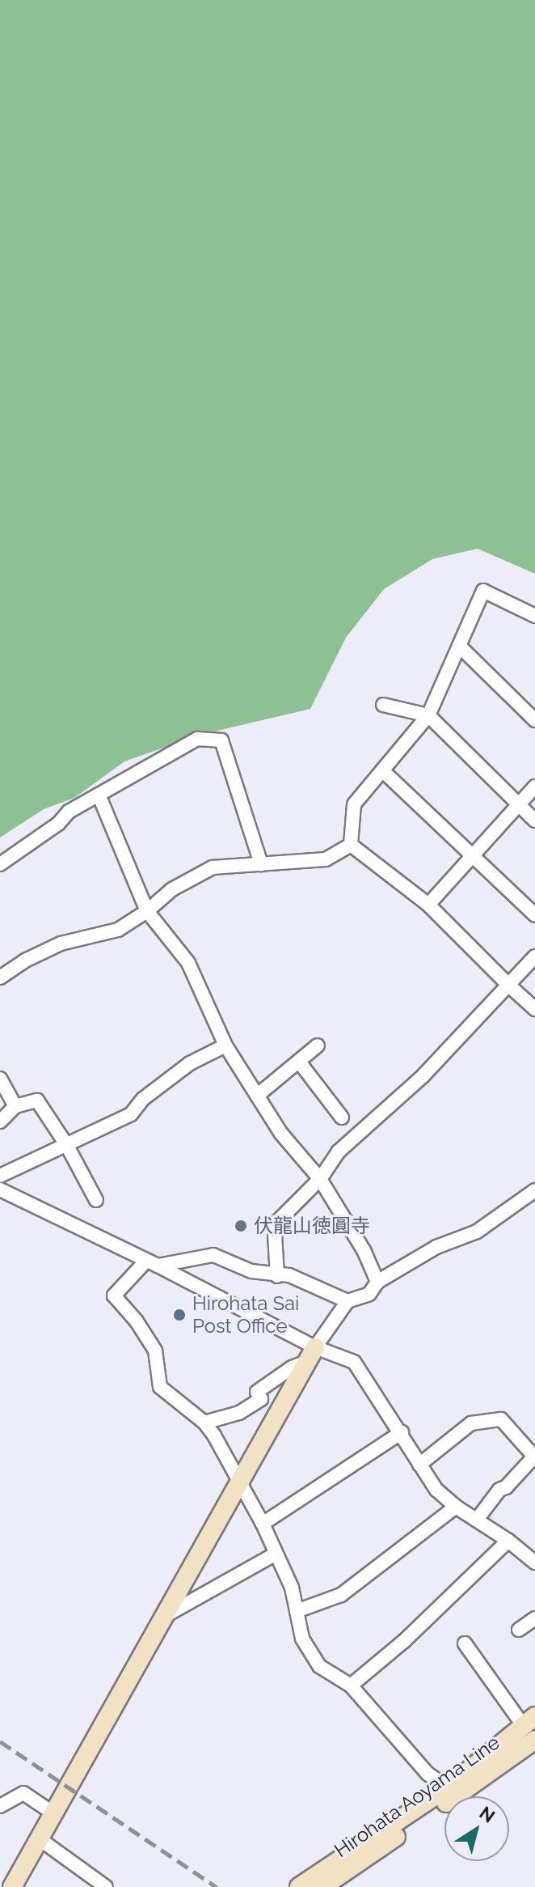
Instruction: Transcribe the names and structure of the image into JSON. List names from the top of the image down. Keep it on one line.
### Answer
{"streets":{"street":["Hirohata Aoyama Line"]},"places":["伏龍山徳圓寺","Hirohata Sai Post Office"],"north":"top right"}
